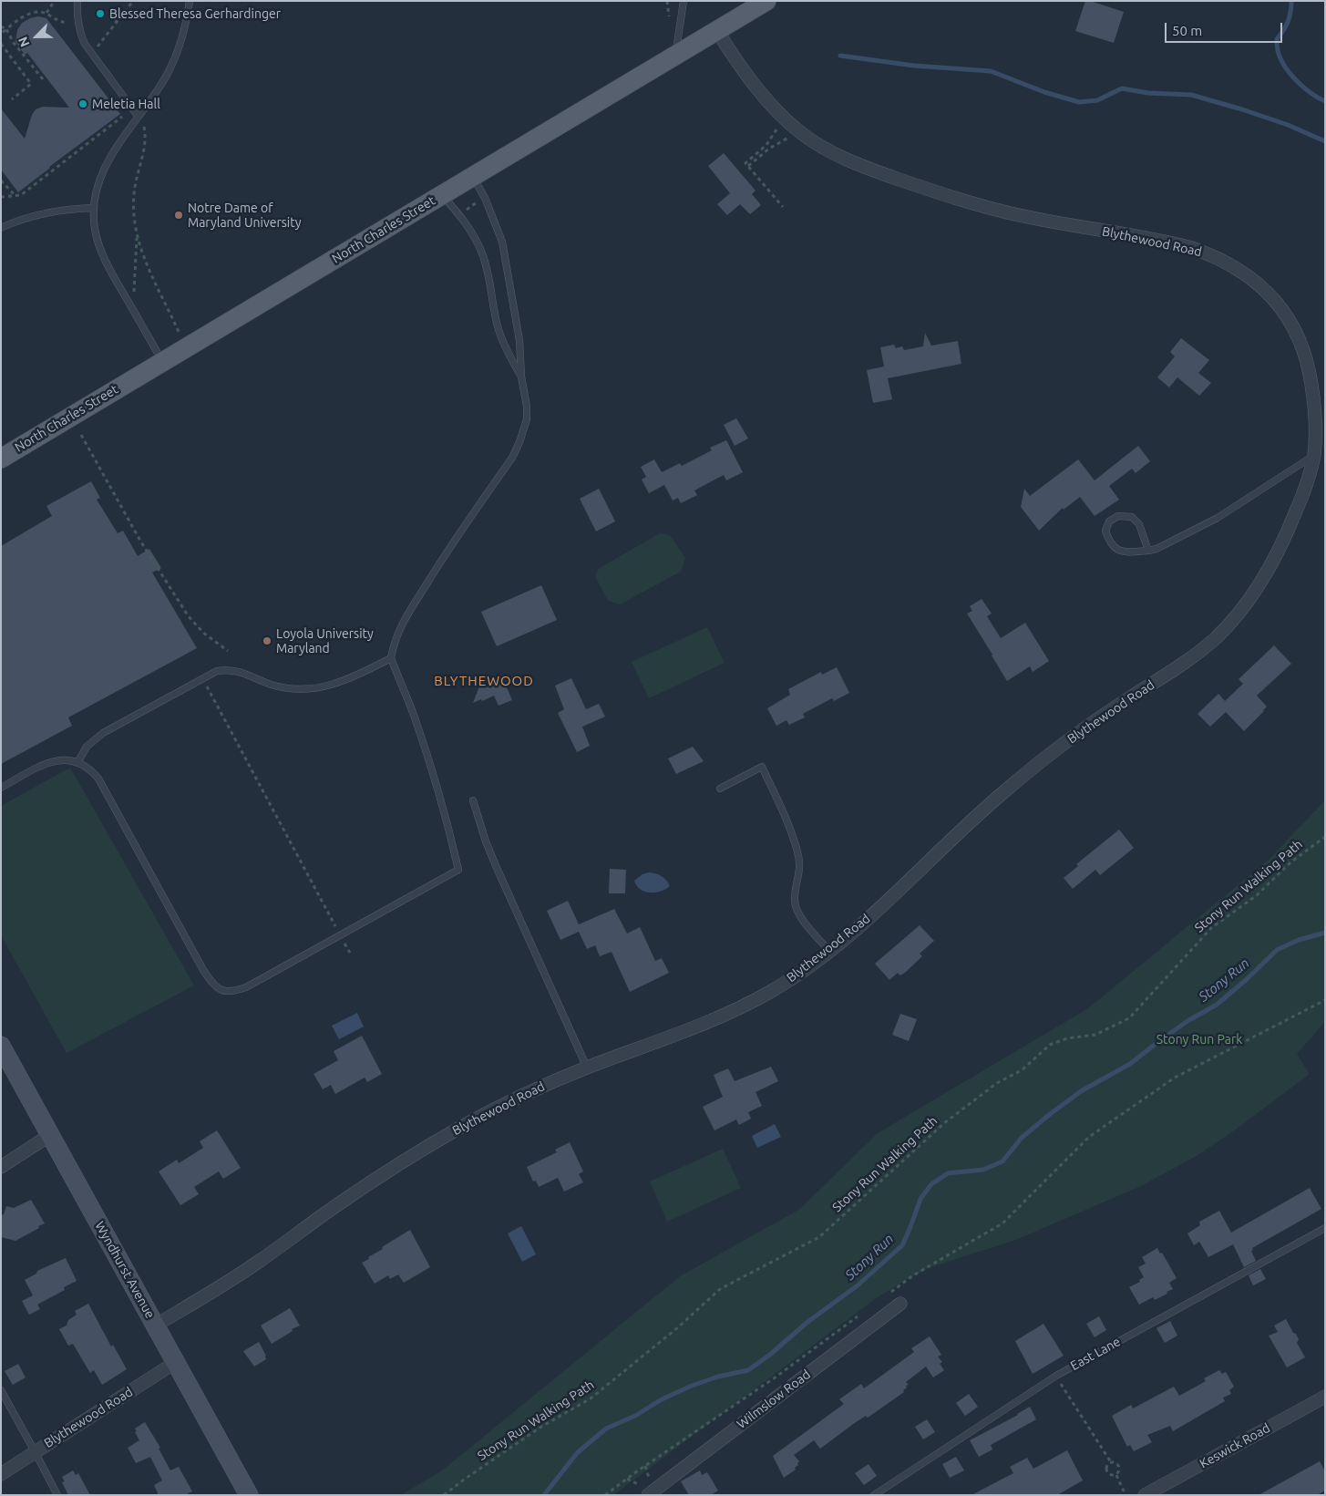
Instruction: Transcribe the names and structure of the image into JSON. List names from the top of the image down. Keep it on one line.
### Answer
{"streets":{"main road":["North Charles Street"],"street":["Blythewood Road","Wyndhurst Avenue","Wilmslow Road","Keswick Road"],"lane":["East Lane"],"path":["Stony Run Walking Path"]},"crossings":[["North Charles Street","Blythewood Road"],["Blythewood Road","Wyndhurst Avenue"]],"districts":["BLYTHEWOOD"],"water":["Stony Run"],"parks":["Stony Run Park"],"places":["Blessed Theresa Gerhardinger","Meletia Hall","Notre Dame of Maryland University","Loyola University Maryland"],"scale_bar":"50 m","north":"bottom left"}
